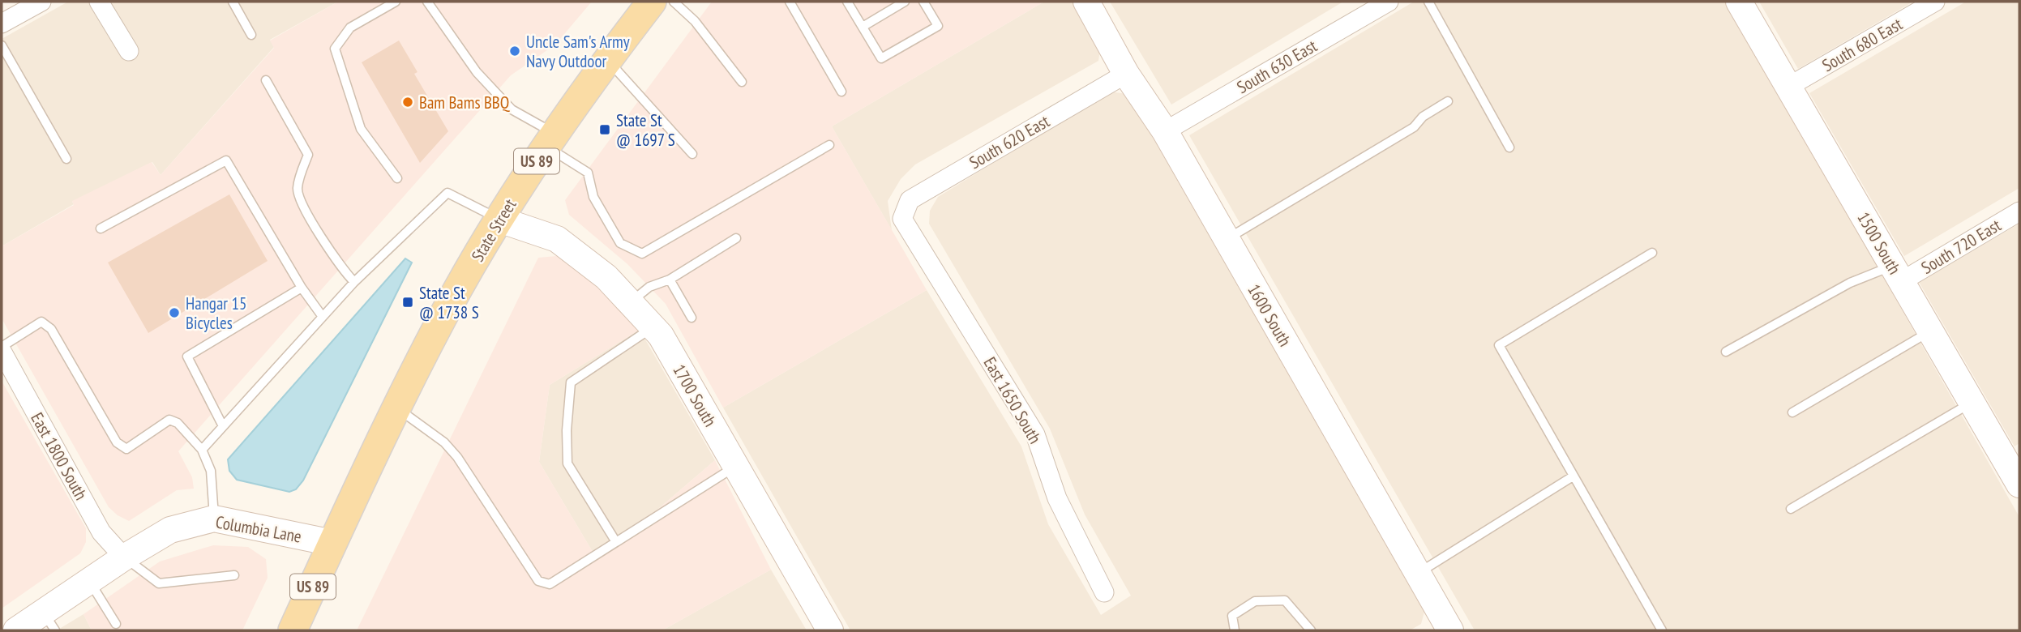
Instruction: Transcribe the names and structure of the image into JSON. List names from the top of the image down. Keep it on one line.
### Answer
{"streets":{"main road":["US 89","State Street"],"street":["South 680 East","South 630 East","South 620 East","1500 South","South 720 East","1600 South","1700 South","East 1650 South","East 1800 South","Columbia Lane"]},"crossings":[["South 680 East","1500 South"],["South 630 East","1600 South"],["South 620 East","1600 South"],["South 620 East","East 1650 South"],["State Street","1700 South"],["State Street","Columbia Lane"],["1500 South","South 720 East"],["East 1800 South","Columbia Lane"]],"places":{"other":["Uncle Sam's Army Navy Outdoor","Bam Bams BBQ","Hangar 15 Bicycles"],"transit":["State St @ 1697 S","State St @ 1738 S"]}}
